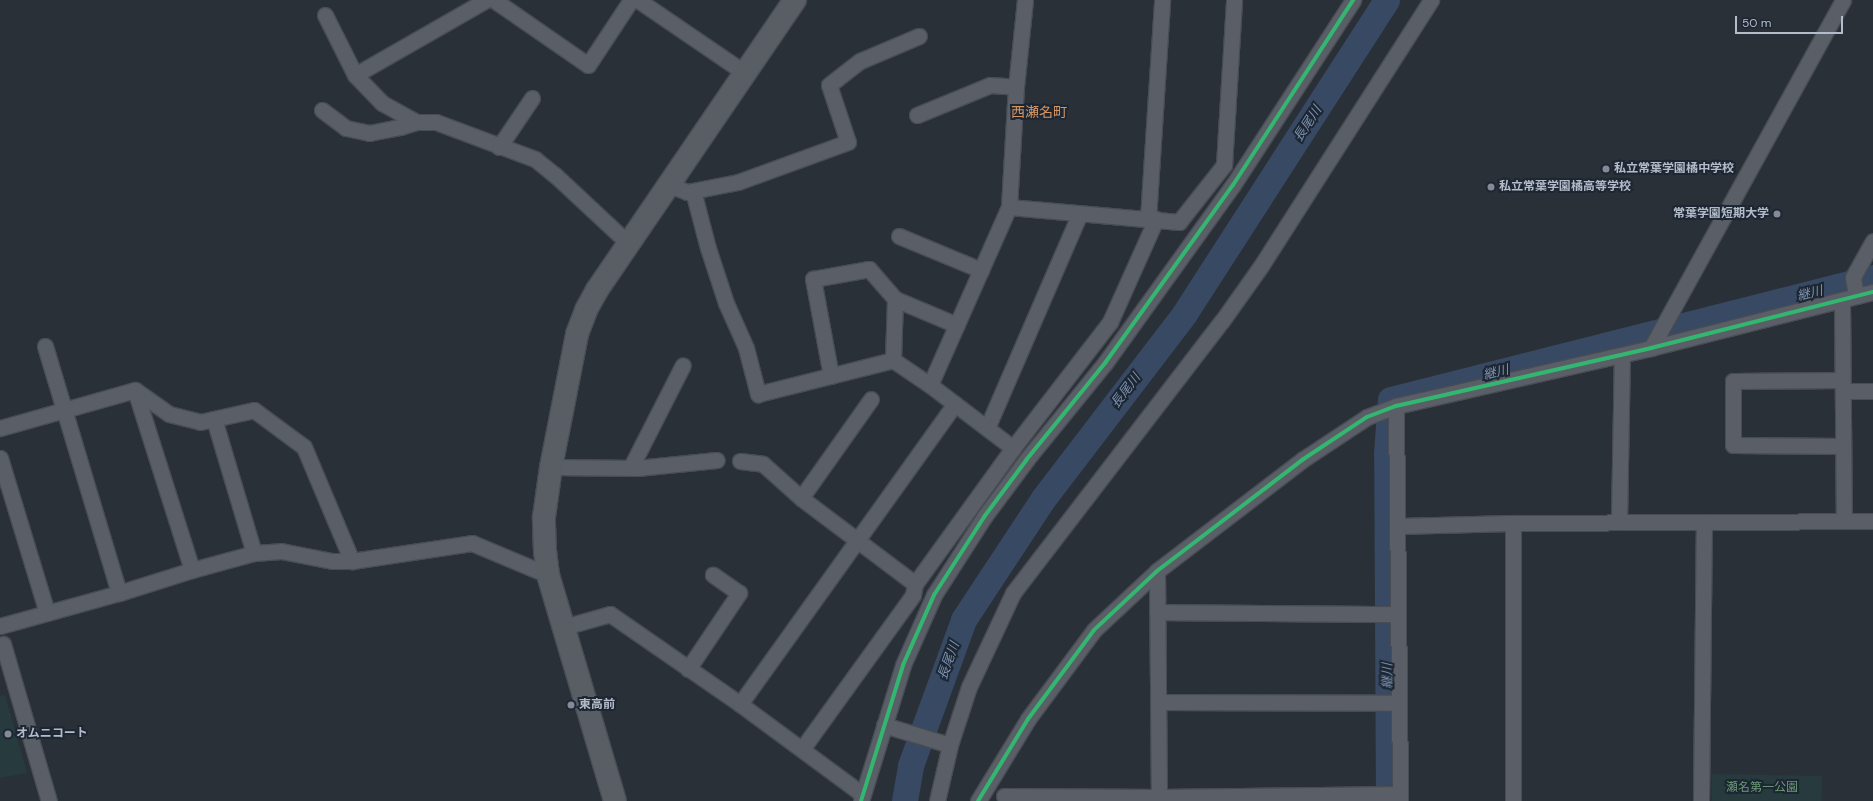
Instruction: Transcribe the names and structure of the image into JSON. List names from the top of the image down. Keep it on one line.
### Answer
{"districts":["西瀬名町"],"water":["長尾川","継川"],"parks":["瀬名第一公園"],"places":["私立常葉学園橘中学校","私立常葉学園橘高等学校","常葉学園短期大学","東高前","オムニコート"],"scale_bar":"50 m"}
